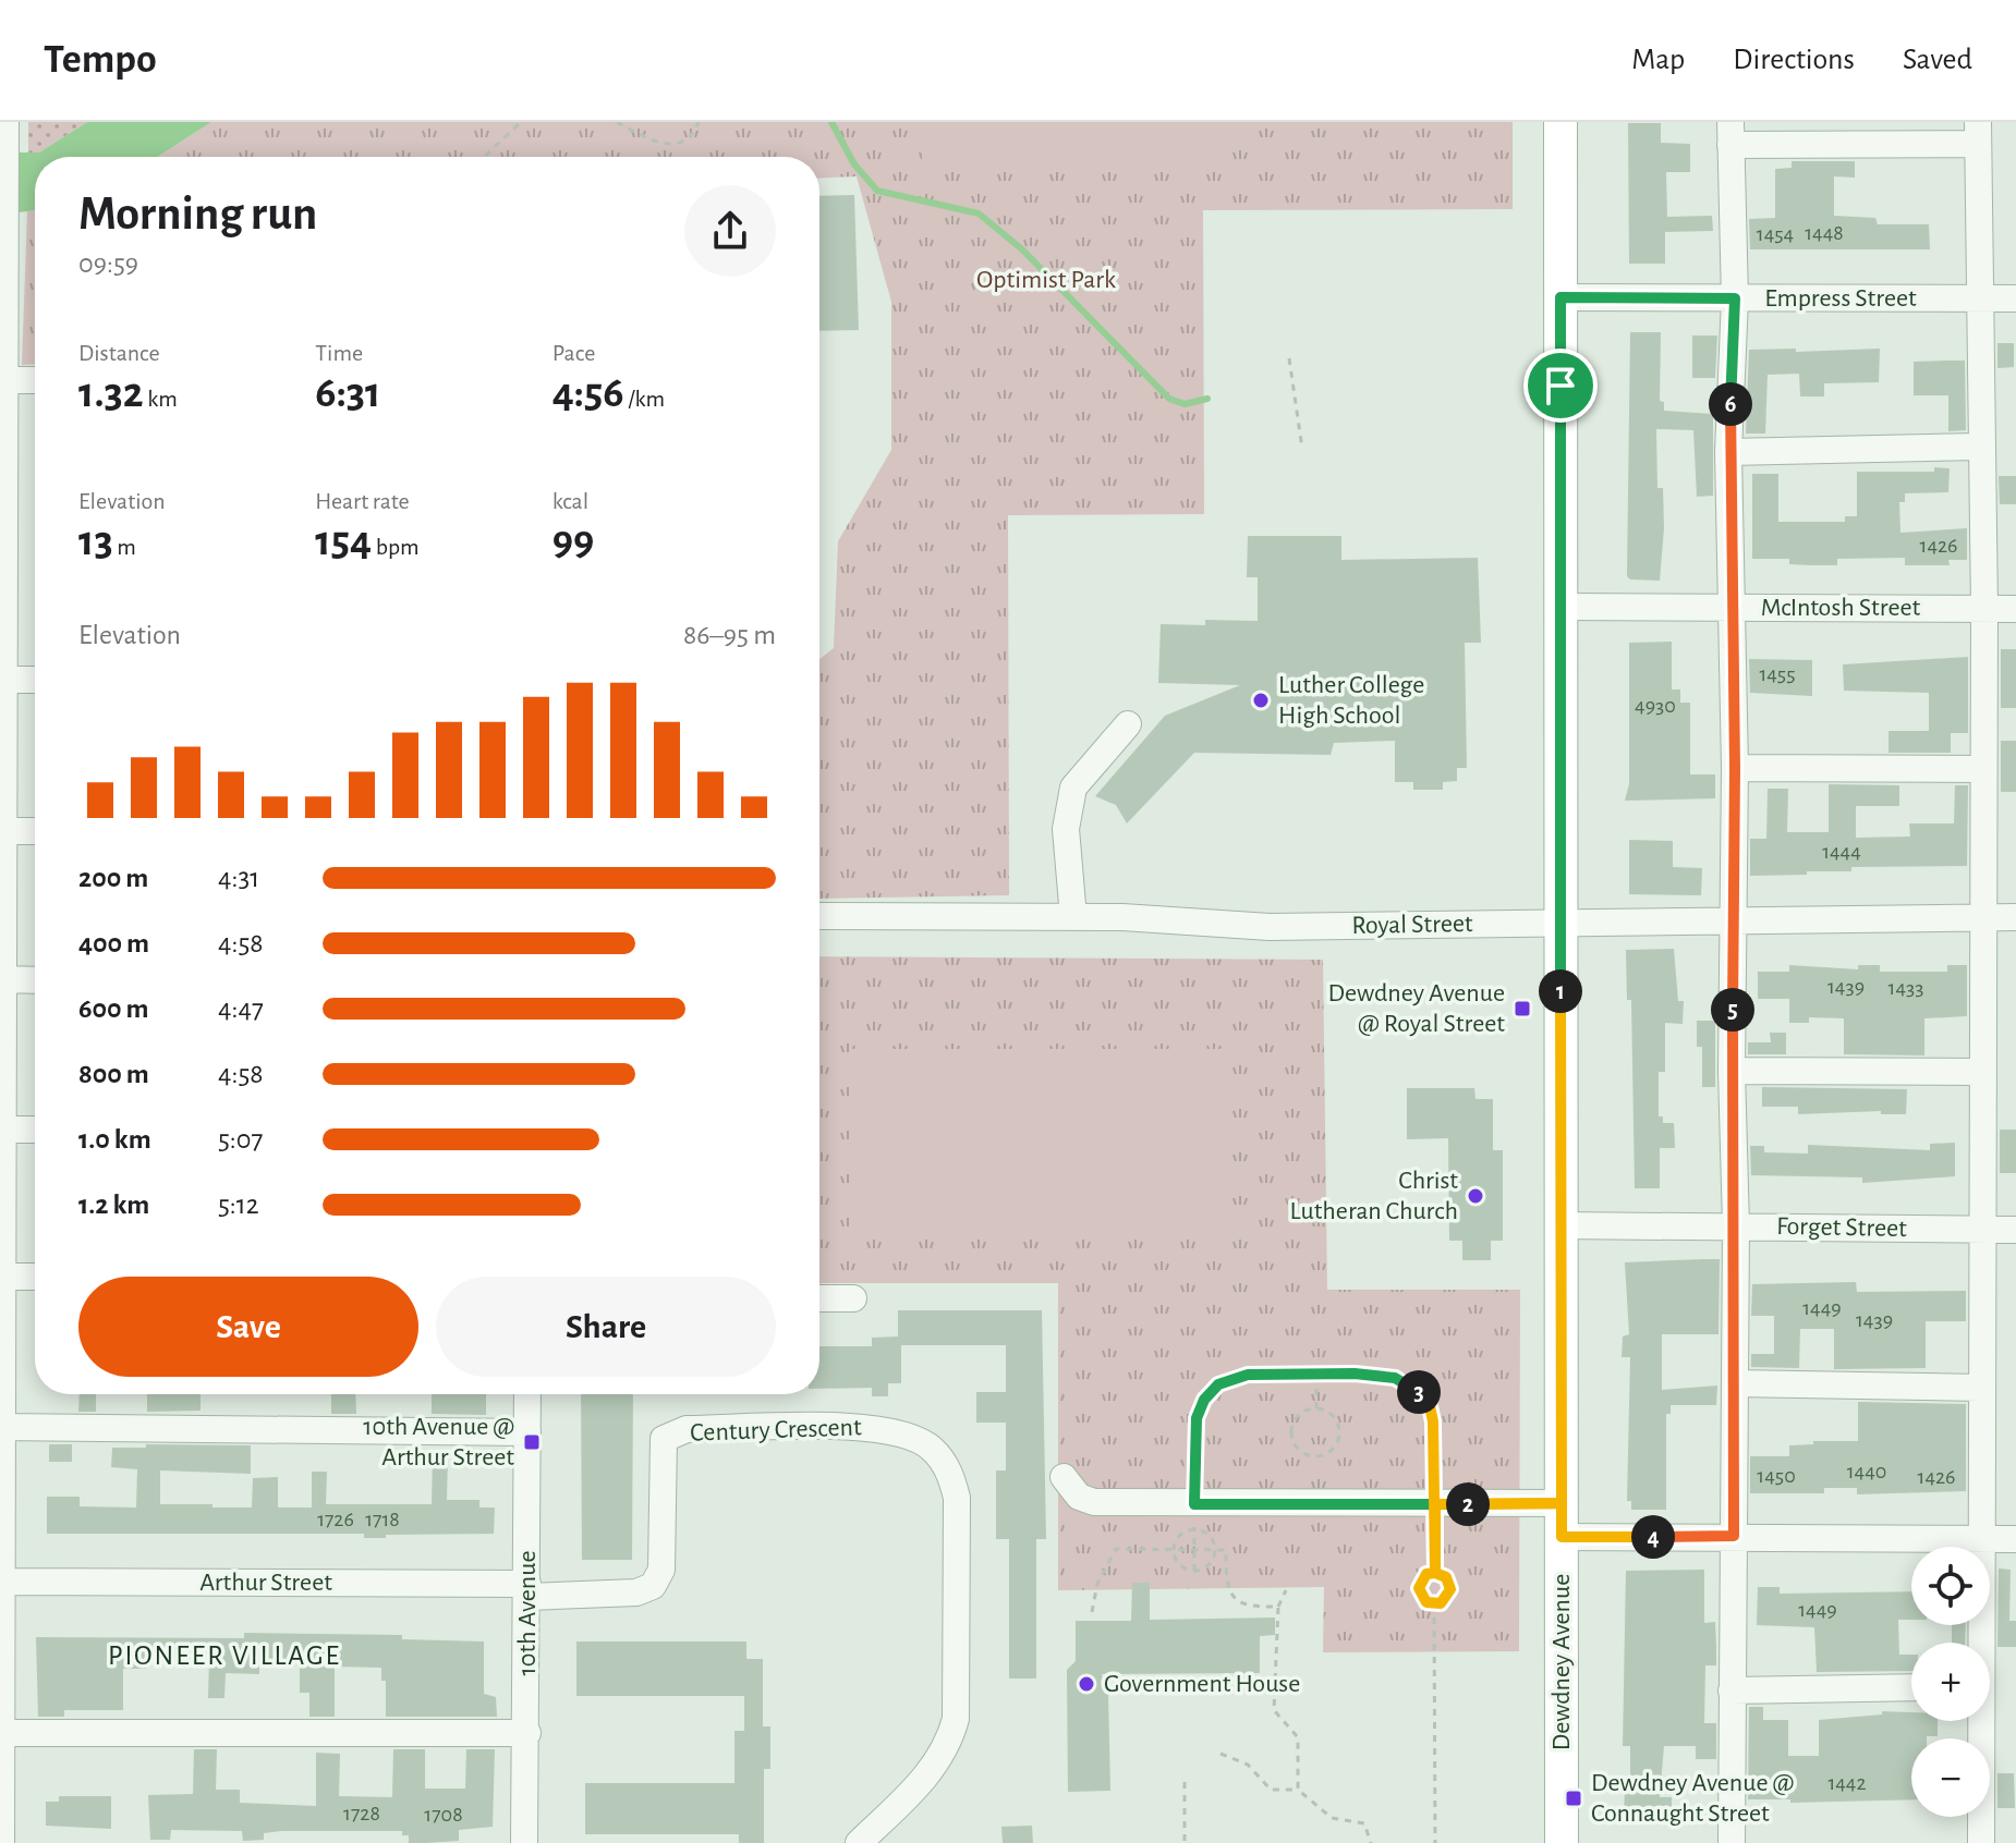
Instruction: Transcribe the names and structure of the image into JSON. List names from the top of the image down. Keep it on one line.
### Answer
{"streets":{"main road":["Dewdney Avenue"],"street":["Empress Street","McIntosh Street","Royal Street","Forget Street","Century Crescent","Arthur Street","10th Avenue"]},"crossings":[["Empress Street","Dewdney Avenue"],["McIntosh Street","Dewdney Avenue"],["Royal Street","Dewdney Avenue"],["Forget Street","Dewdney Avenue"],["Century Crescent","Arthur Street"],["Century Crescent","10th Avenue"],["Arthur Street","10th Avenue"]],"districts":["PIONEER VILLAGE"],"parks":["Optimist Park"],"places":{"other":["Luther College High School","Christ Lutheran Church","Government House"],"transit":["Dewdney Avenue @ Royal Street","10th Avenue @ Arthur Street","Dewdney Avenue @ Connaught Street"]},"house_numbers":["1448","1454","1426","1455","4930","1444","1439","1433","1449","1439","1440","1450","1426","1726","1718","1449","1442","1728","1708"],"page":{"header":"Tempo","nav":["Map","Directions","Saved"],"heading":["Morning run","09:59"],"stats":[["Distance","1.32 km"],["Time","6:31"],["Pace","4:56 /km"],["Elevation","13 m"],["Heart rate","154 bpm"],["kcal","99"]],"pins":["6","1","5","3","2","4"],"chart":["Elevation","86–95 m"],"list":[{"name":"200 m","note":"4:31"},{"name":"400 m","note":"4:58"},{"name":"600 m","note":"4:47"},{"name":"800 m","note":"4:58"},{"name":"1.0 km","note":"5:07"},{"name":"1.2 km","note":"5:12"}],"buttons":["Save","Share"],"map_buttons":["+","−"]}}
